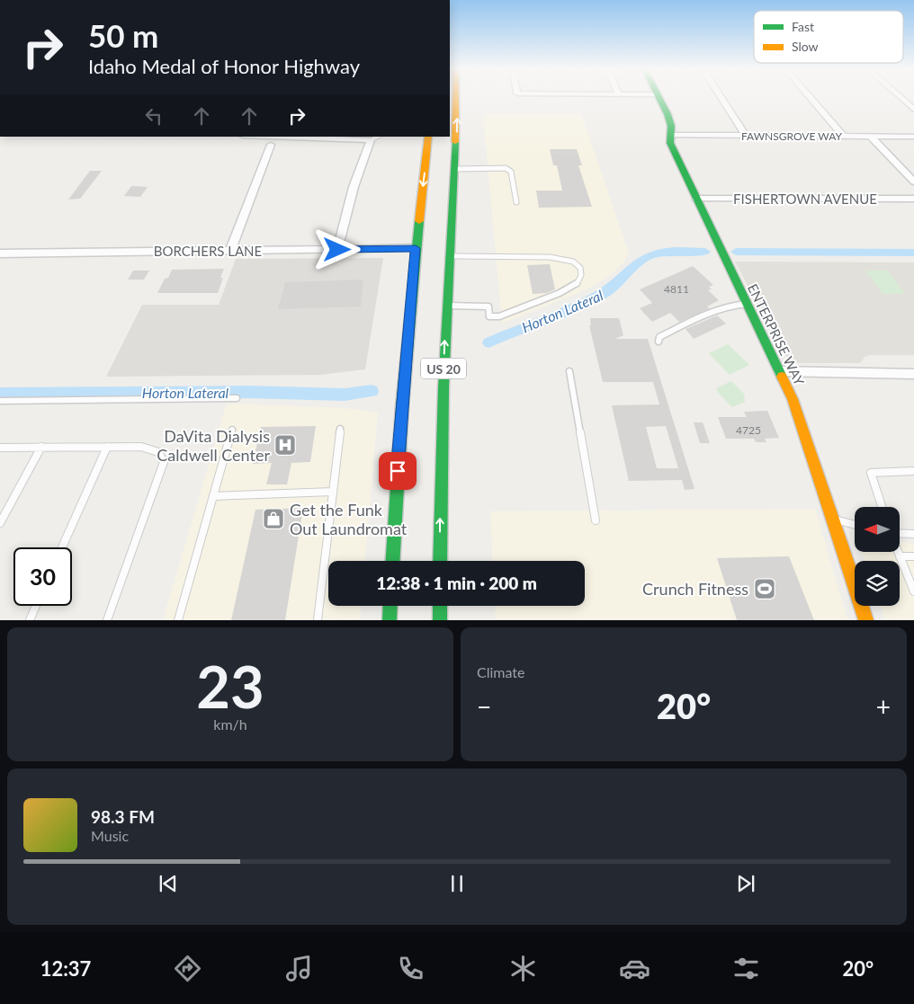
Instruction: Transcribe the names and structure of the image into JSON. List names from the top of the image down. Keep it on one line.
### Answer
{"streets":{"main road":["ENTERPRISE WAY","US 20"],"street":["FAWNSGROVE WAY","FISHERTOWN AVENUE","BORCHERS LANE"]},"crossings":[["FAWNSGROVE WAY","ENTERPRISE WAY"],["FISHERTOWN AVENUE","ENTERPRISE WAY"],["BORCHERS LANE","US 20"]],"water":["Horton Lateral"],"places":{"hospital":["DaVita Dialysis Caldwell Center"],"shop":["Get the Funk Out Laundromat"],"sports":["Crunch Fitness"]},"house_numbers":["4811","4725"],"legend":["Fast","Slow"],"north":"left","page":{"turn":["50 m","Idaho Medal of Honor Highway"],"limit":"30","trip":"12:38 · 1 min · 200 m","tile":[["23","km/h"],"Climate"],"heat":["−","20°","+"],"song":["98.3 FM","Music"],"tabs":["12:37","20°"]}}
